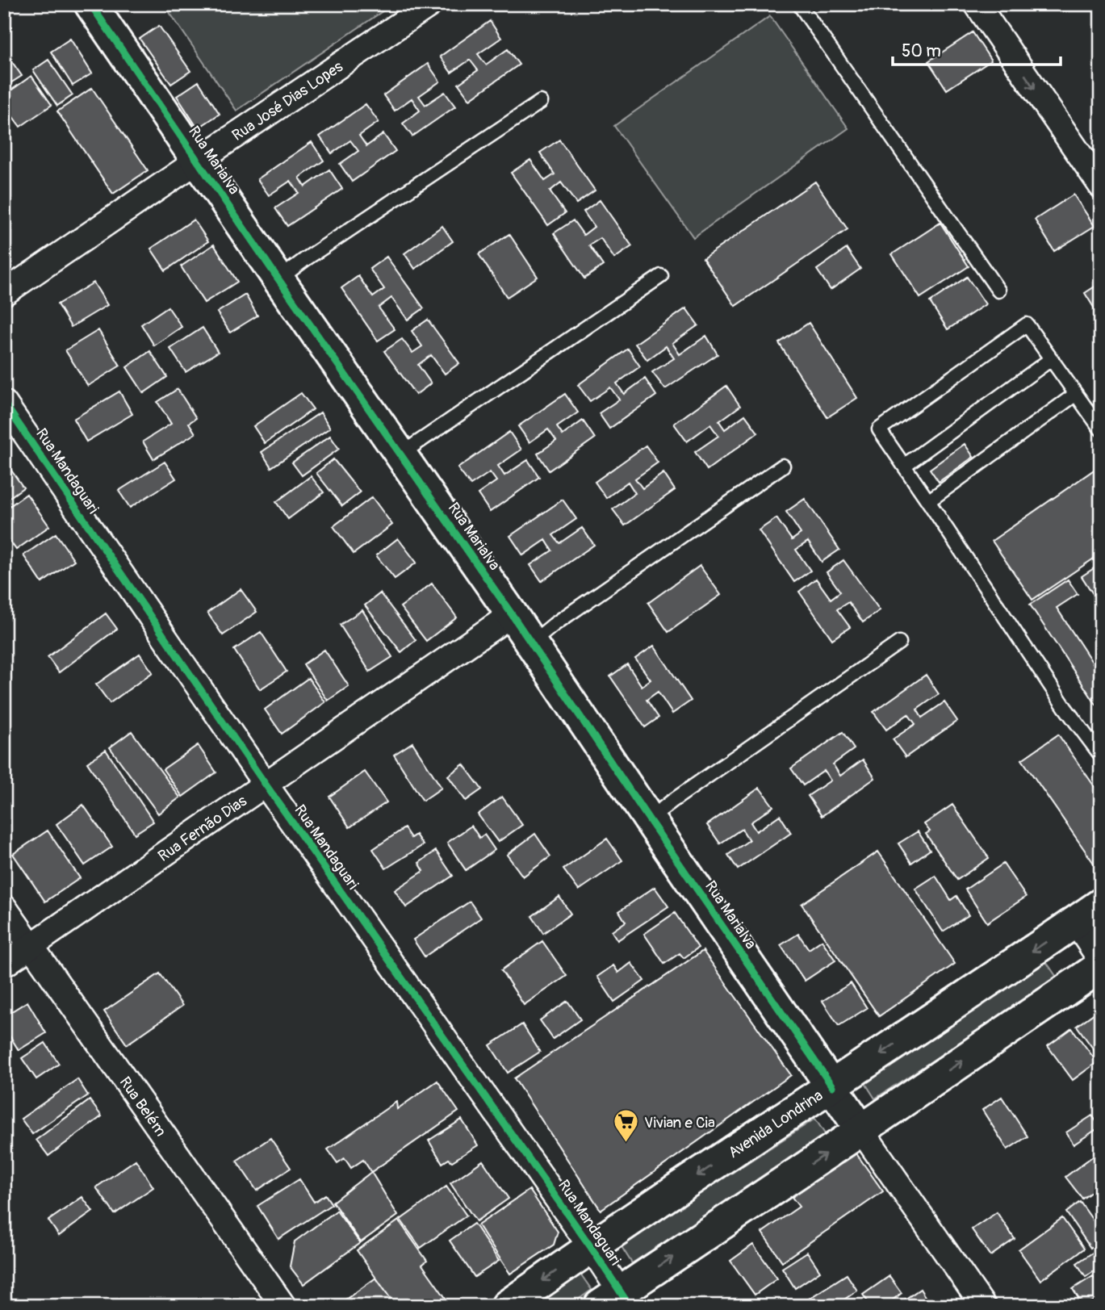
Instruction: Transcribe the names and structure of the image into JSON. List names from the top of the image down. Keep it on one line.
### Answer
{"streets":{"main road":["Rua Marialva","Avenida Londrina"],"street":["Rua José Dias Lopes","Rua Mandaguari","Rua Fernão Dias","Rua Belém"]},"crossings":[["Rua José Dias Lopes","Rua Marialva"],["Rua Marialva","Rua Fernão Dias"],["Rua Marialva","Avenida Londrina"],["Rua Mandaguari","Rua Fernão Dias"],["Rua Mandaguari","Avenida Londrina"],["Rua Fernão Dias","Rua Belém"]],"places":{"supermarket":["Vivian e Cia"]},"scale_bar":"50 m"}
